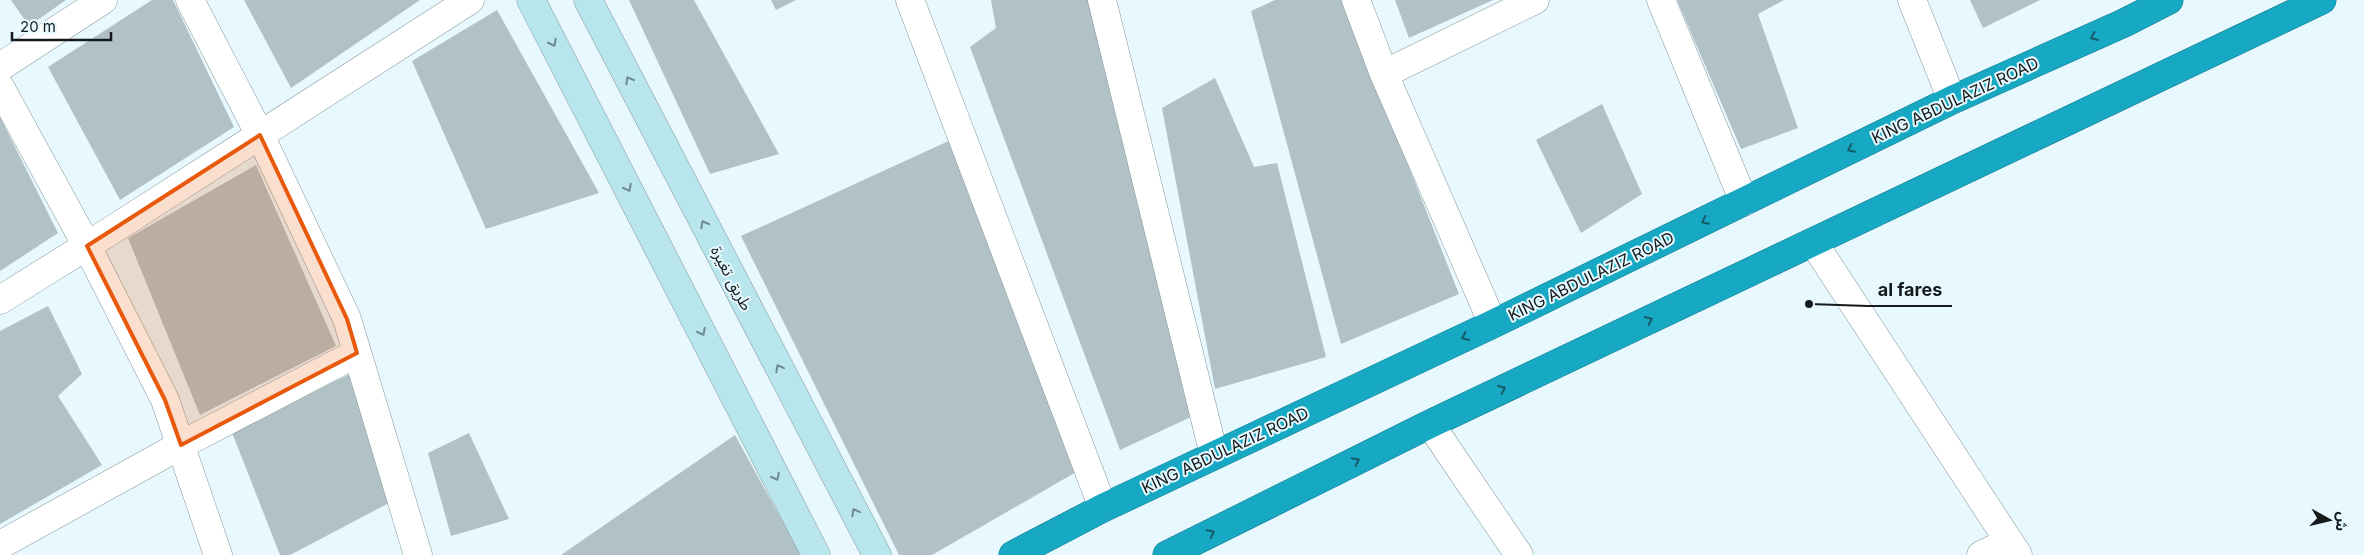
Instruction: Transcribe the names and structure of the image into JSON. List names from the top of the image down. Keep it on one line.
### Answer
{"streets":{"highway":["KING ABDULAZIZ ROAD"],"main road":["طريق تغيرة"]},"places":["al fares"],"scale_bar":"20 m","north":"right"}
